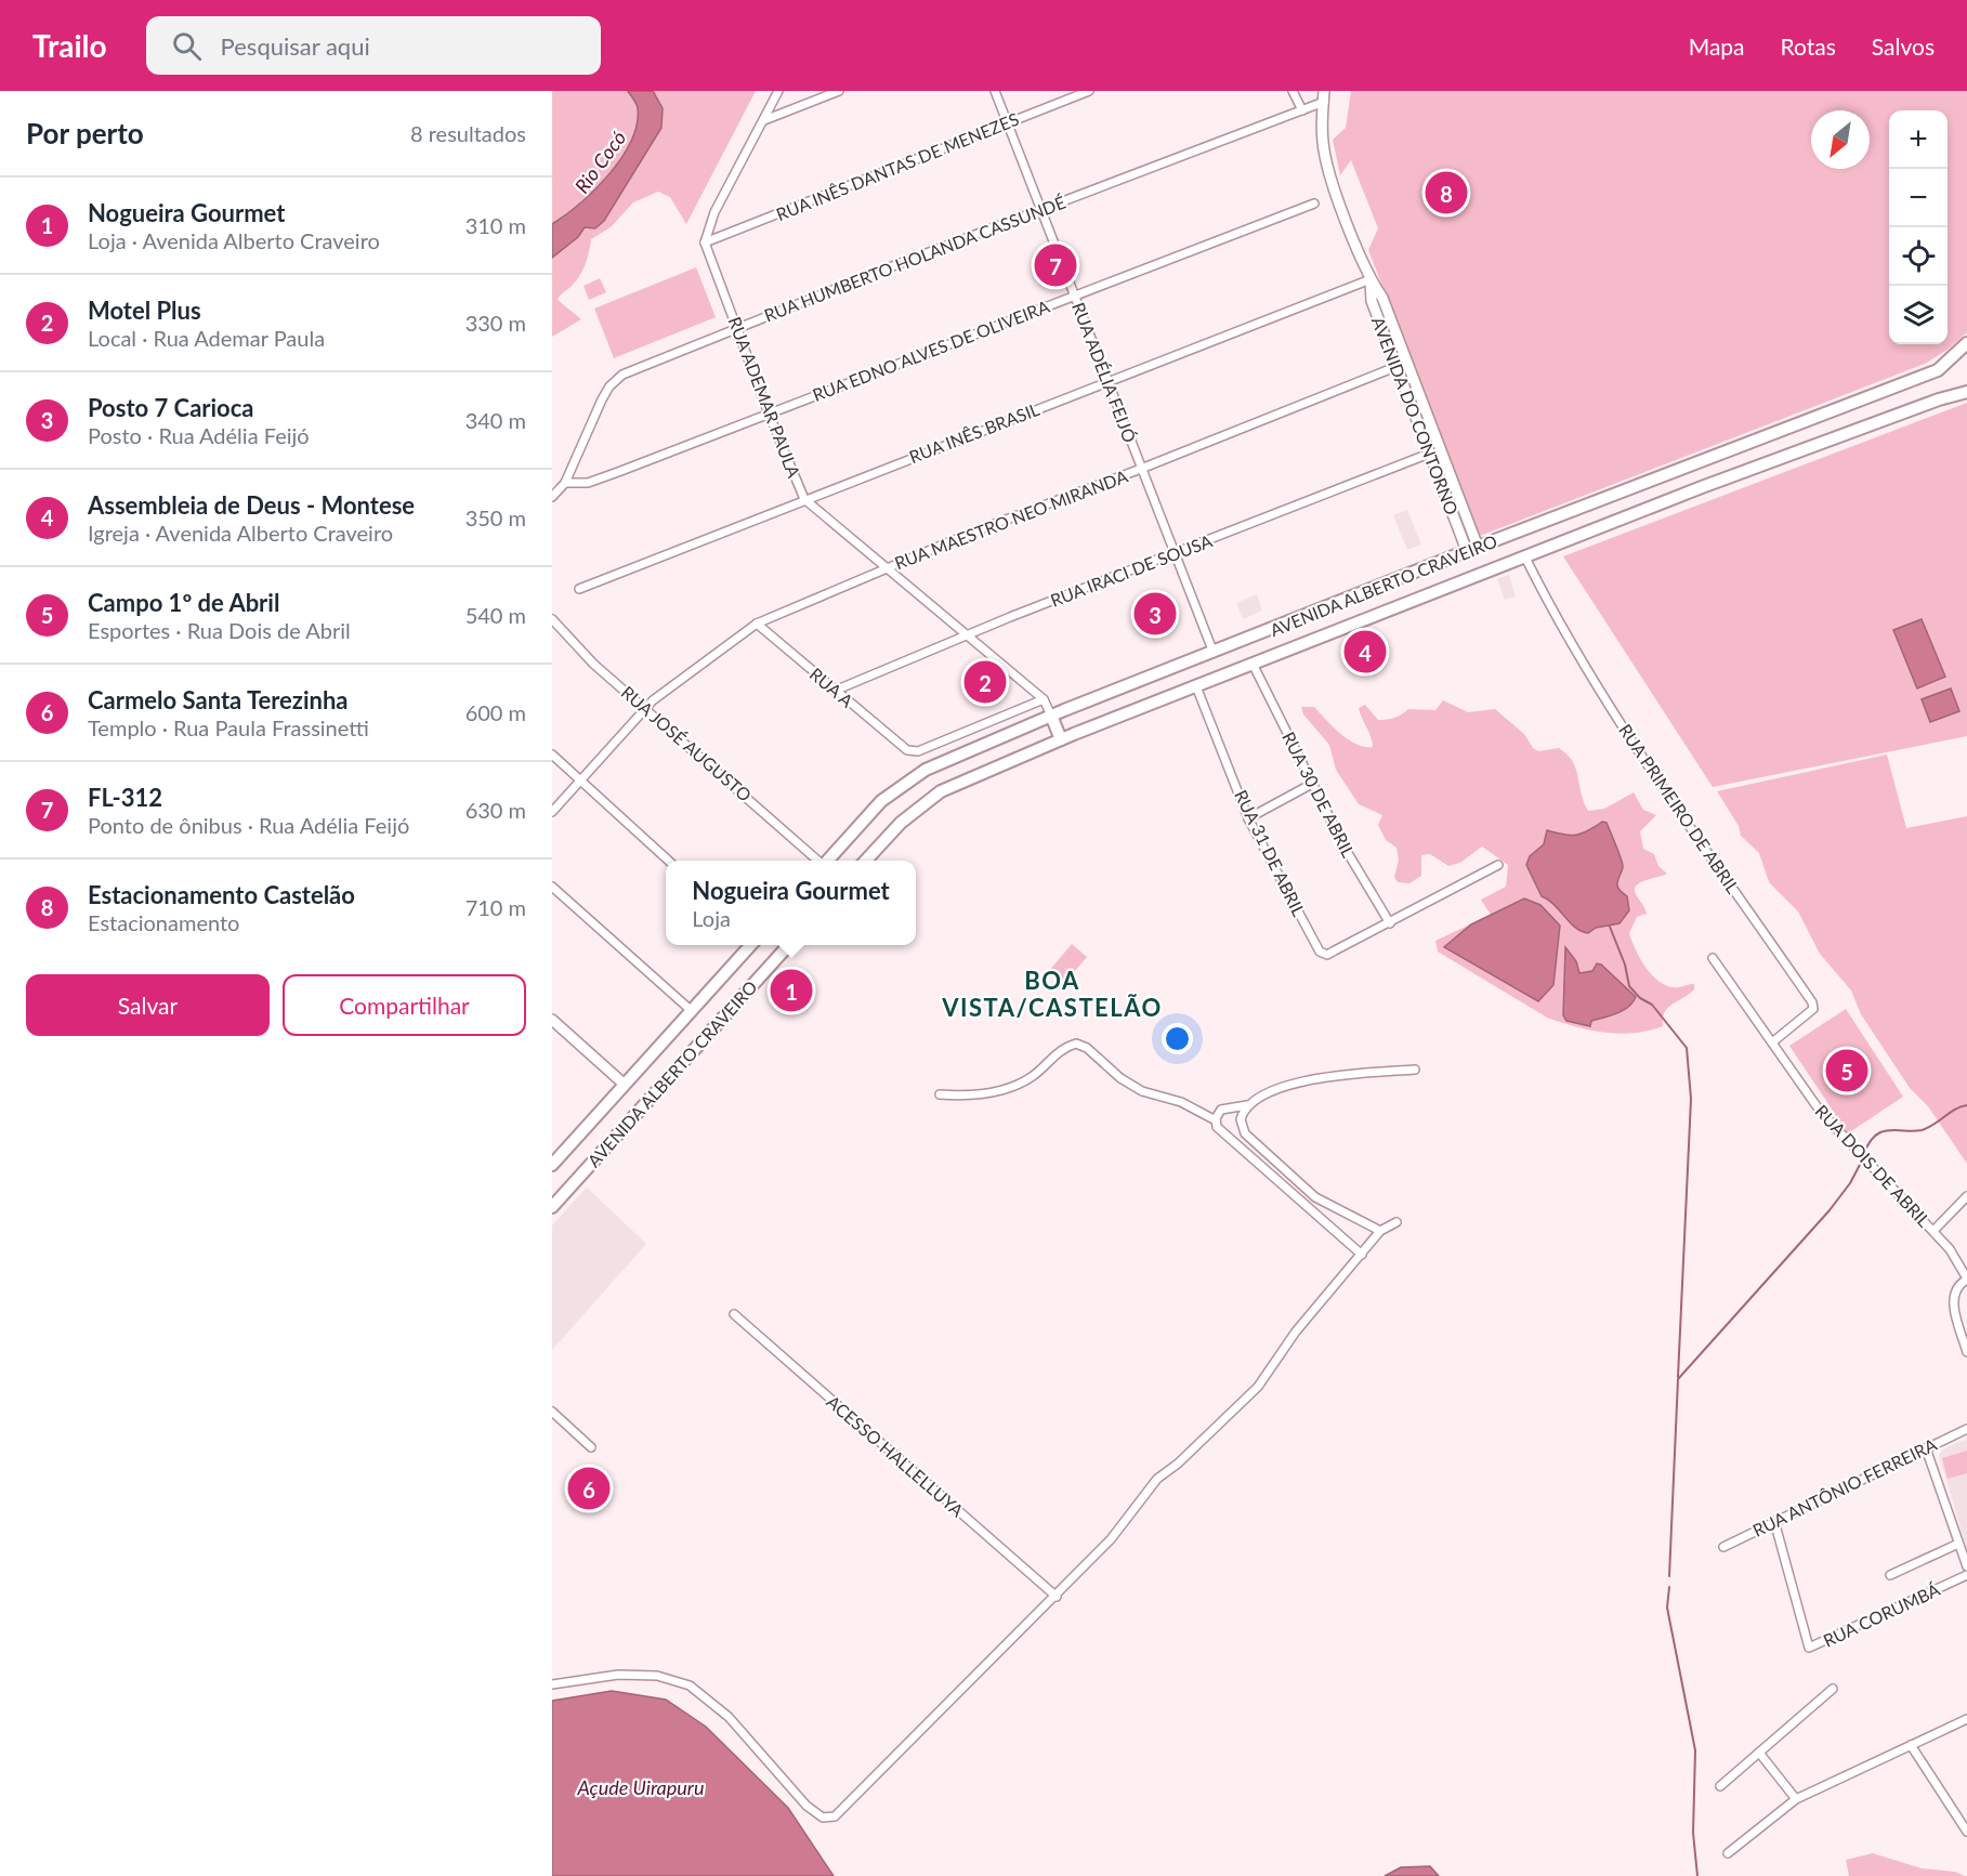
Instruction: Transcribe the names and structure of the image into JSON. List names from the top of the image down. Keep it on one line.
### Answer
{"streets":{"main road":["AVENIDA ALBERTO CRAVEIRO"],"street":["RUA INÊS DANTAS DE MENEZES","RUA HUMBERTO HOLANDA CASSUNDÉ","RUA EDNO ALVES DE OLIVEIRA","RUA ADÉLIA FEIJÓ","RUA ADEMAR PAULA","AVENIDA DO CONTORNO","RUA INÊS BRASIL","RUA MAESTRO NEO MIRANDA","RUA IRACI DE SOUSA","RUA A","RUA JOSÉ AUGUSTO","RUA 30 DE ABRIL","RUA PRIMEIRO DE ABRIL","RUA 31 DE ABRIL","RUA DOIS DE ABRIL","ACESSO HALLELLUYA","RUA ANTÔNIO FERREIRA","RUA CORUMBÁ"]},"crossings":[["RUA INÊS DANTAS DE MENEZES","RUA ADÉLIA FEIJÓ"],["RUA INÊS DANTAS DE MENEZES","RUA ADEMAR PAULA"],["RUA HUMBERTO HOLANDA CASSUNDÉ","RUA EDNO ALVES DE OLIVEIRA"],["RUA HUMBERTO HOLANDA CASSUNDÉ","RUA ADÉLIA FEIJÓ"],["RUA HUMBERTO HOLANDA CASSUNDÉ","RUA ADEMAR PAULA"],["RUA HUMBERTO HOLANDA CASSUNDÉ","AVENIDA DO CONTORNO"],["RUA EDNO ALVES DE OLIVEIRA","RUA ADÉLIA FEIJÓ"],["RUA EDNO ALVES DE OLIVEIRA","RUA ADEMAR PAULA"],["RUA ADÉLIA FEIJÓ","RUA INÊS BRASIL"],["RUA ADÉLIA FEIJÓ","RUA MAESTRO NEO MIRANDA"],["RUA ADÉLIA FEIJÓ","RUA IRACI DE SOUSA"],["RUA ADÉLIA FEIJÓ","AVENIDA ALBERTO CRAVEIRO"],["RUA ADEMAR PAULA","RUA INÊS BRASIL"],["RUA ADEMAR PAULA","RUA MAESTRO NEO MIRANDA"],["RUA ADEMAR PAULA","RUA IRACI DE SOUSA"],["RUA ADEMAR PAULA","AVENIDA ALBERTO CRAVEIRO"],["RUA ADEMAR PAULA","RUA A"],["AVENIDA DO CONTORNO","RUA INÊS BRASIL"],["AVENIDA DO CONTORNO","RUA MAESTRO NEO MIRANDA"],["AVENIDA DO CONTORNO","RUA IRACI DE SOUSA"],["AVENIDA DO CONTORNO","AVENIDA ALBERTO CRAVEIRO"],["RUA MAESTRO NEO MIRANDA","RUA A"],["RUA MAESTRO NEO MIRANDA","RUA JOSÉ AUGUSTO"],["RUA IRACI DE SOUSA","RUA A"],["AVENIDA ALBERTO CRAVEIRO","RUA 30 DE ABRIL"],["AVENIDA ALBERTO CRAVEIRO","RUA PRIMEIRO DE ABRIL"],["AVENIDA ALBERTO CRAVEIRO","RUA 31 DE ABRIL"],["RUA 30 DE ABRIL","RUA 31 DE ABRIL"],["RUA PRIMEIRO DE ABRIL","RUA DOIS DE ABRIL"],["RUA ANTÔNIO FERREIRA","RUA CORUMBÁ"]],"districts":["BOA VISTA/CASTELÃO"],"water":["Rio Cocó","Açude Uirapuru"],"north":"bottom left","page":{"header":"Trailo","search":"Pesquisar aqui","nav":["Mapa","Rotas","Salvos"],"heading":["Por perto","8 resultados"],"map_buttons":["+","−"],"pins":["8","7","3","4","2","1","5","6"],"list":[{"mark":"1","name":"Nogueira Gourmet","note":"Loja · Avenida Alberto Craveiro","value":"310 m"},{"mark":"2","name":"Motel Plus","note":"Local · Rua Ademar Paula","value":"330 m"},{"mark":"3","name":"Posto 7 Carioca","note":"Posto · Rua Adélia Feijó","value":"340 m"},{"mark":"4","name":"Assembleia de Deus - Montese","note":"Igreja · Avenida Alberto Craveiro","value":"350 m"},{"mark":"5","name":"Campo 1º de Abril","note":"Esportes · Rua Dois de Abril","value":"540 m"},{"mark":"6","name":"Carmelo Santa Terezinha","note":"Templo · Rua Paula Frassinetti","value":"600 m"},{"mark":"7","name":"FL-312","note":"Ponto de ônibus · Rua Adélia Feijó","value":"630 m"},{"mark":"8","name":"Estacionamento Castelão","note":"Estacionamento","value":"710 m"}],"popup":["Nogueira Gourmet","Loja"],"buttons":["Salvar","Compartilhar"]}}
